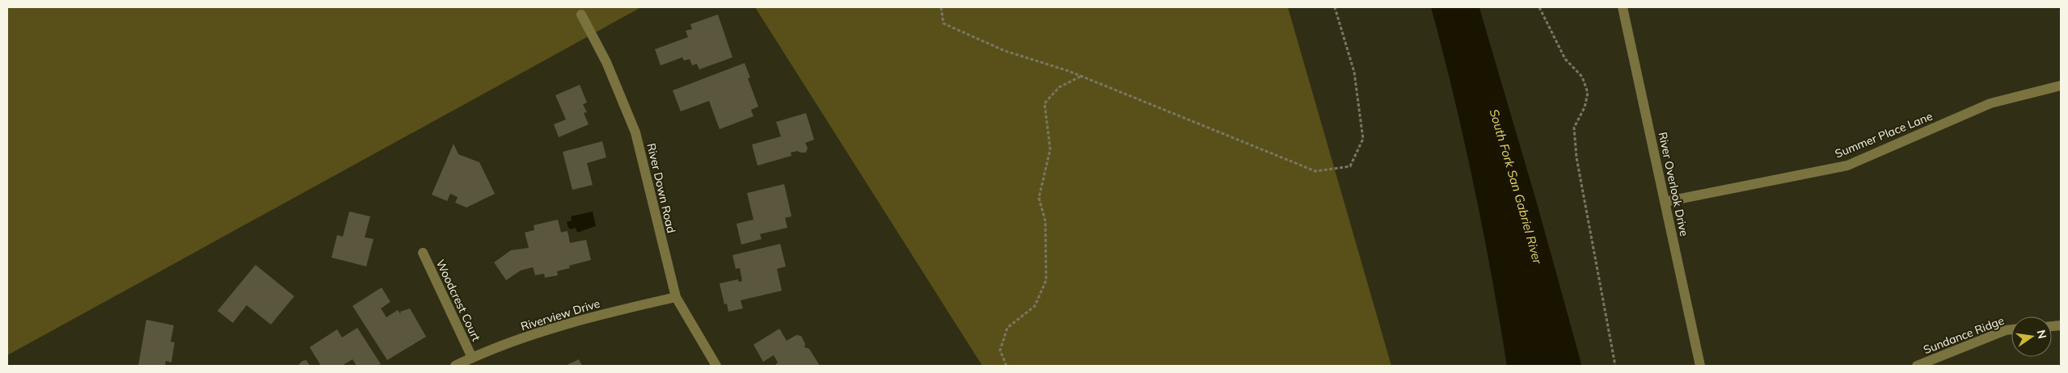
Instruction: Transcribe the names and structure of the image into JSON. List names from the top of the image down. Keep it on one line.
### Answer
{"streets":{"street":["Summer Place Lane","River Overlook Drive","River Down Road","Woodcrest Court","Riverview Drive","Sundance Ridge"]},"crossings":[["Summer Place Lane","River Overlook Drive"],["River Down Road","Riverview Drive"],["Woodcrest Court","Riverview Drive"]],"water":["South Fork San Gabriel River"],"north":"right"}
